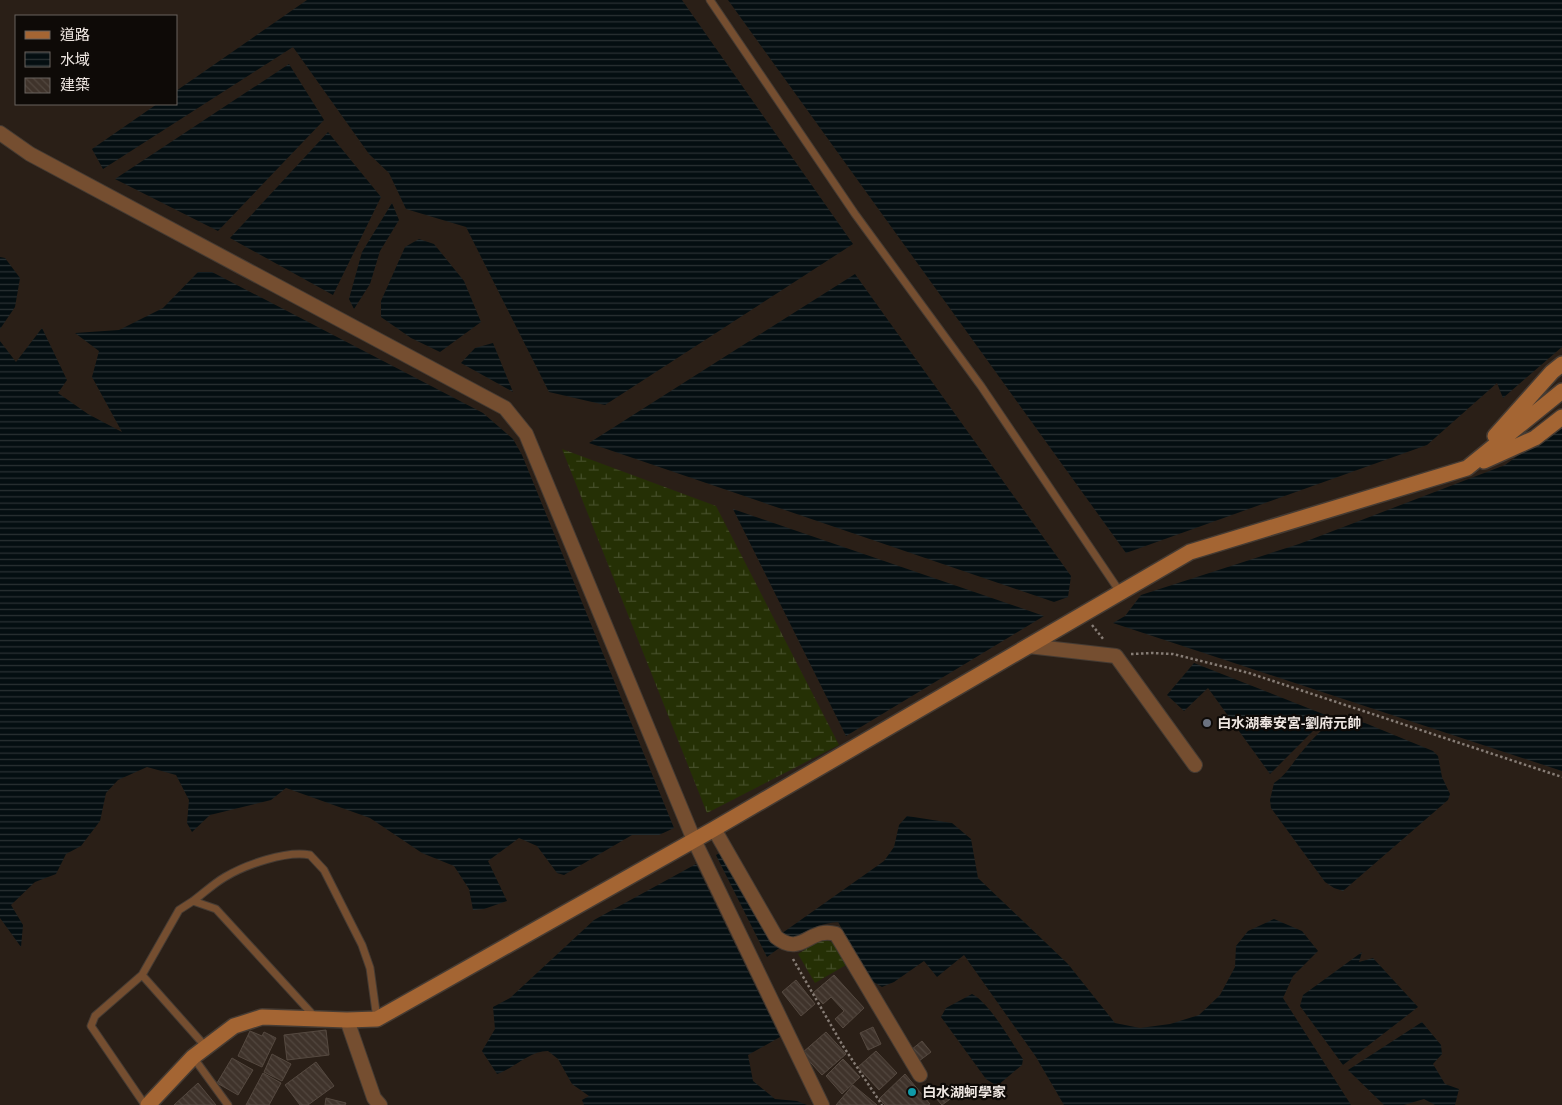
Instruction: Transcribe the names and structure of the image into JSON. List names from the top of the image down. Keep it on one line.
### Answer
{"places":["白水湖奉安宮-劉府元帥","白水湖蚵學家"],"legend":["道路","水域","建築"]}
